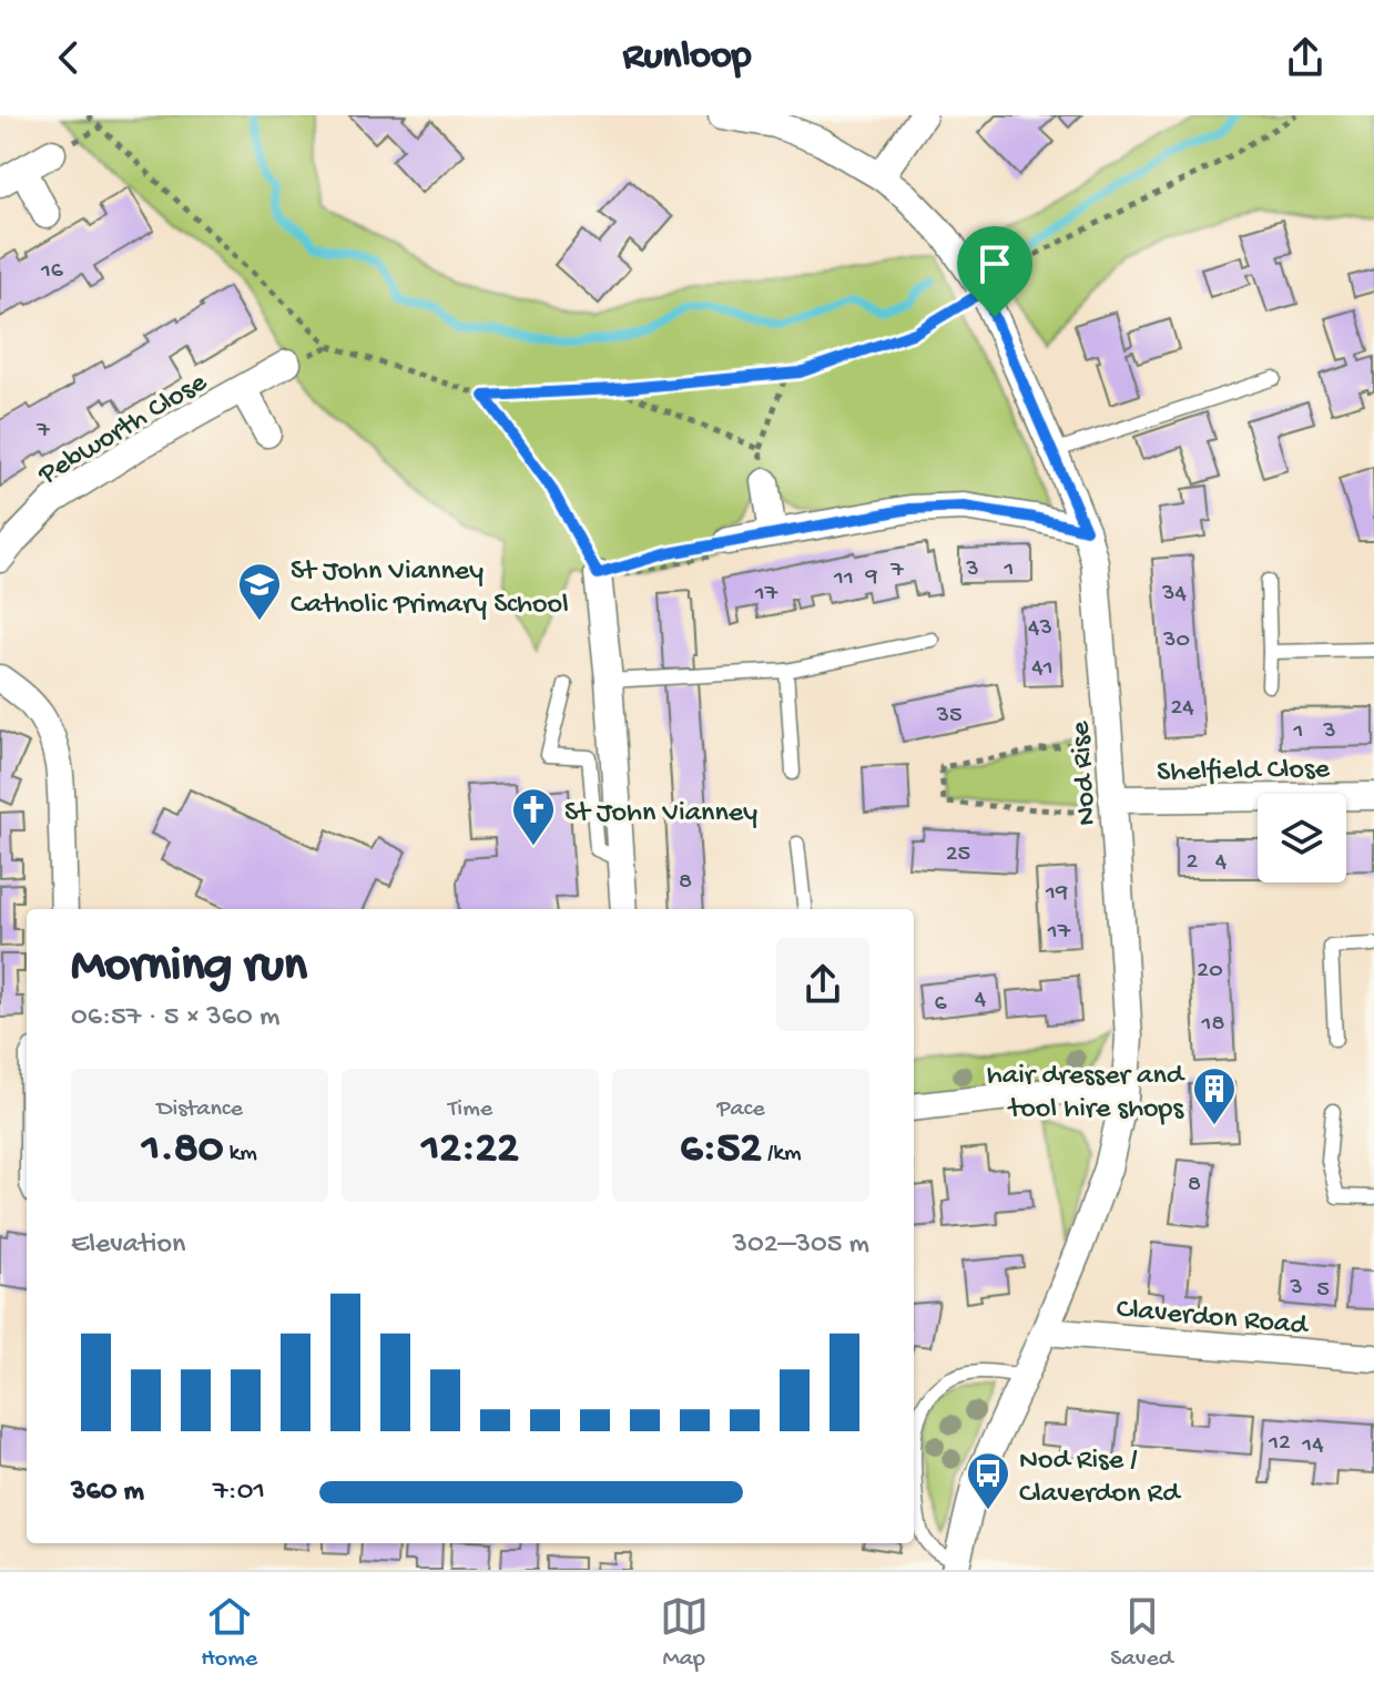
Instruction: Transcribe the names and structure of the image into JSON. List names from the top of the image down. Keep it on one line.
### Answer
{"streets":{"street":["Pebworth Close","Shelfield Close","Nod Rise","Claverdon Road"]},"crossings":[["Shelfield Close","Nod Rise"],["Nod Rise","Claverdon Road"]],"places":{"school or university":["St John Vianney Catholic Primary School"],"church":["St John Vianney"],"building":["hair dresser and tool hire shops"],"bus stop":["Nod Rise / Claverdon Rd"]},"house_numbers":["16","7","3","1","7","9","11","17","34","43","30","41","24","35","1","3","25","2","4","8","19","17","20","4","6","18","8","3","5","12","14"],"page":{"header":"Runloop","heading":["Morning run","06:57 · 5 × 360 m"],"stats":[["Distance","1.80 km"],["Time","12:22"],["Pace","6:52 /km"]],"chart":["Elevation","302–305 m"],"list":[{"name":"360 m","note":"7:01"}],"tabs":["Home","Map","Saved"]}}
